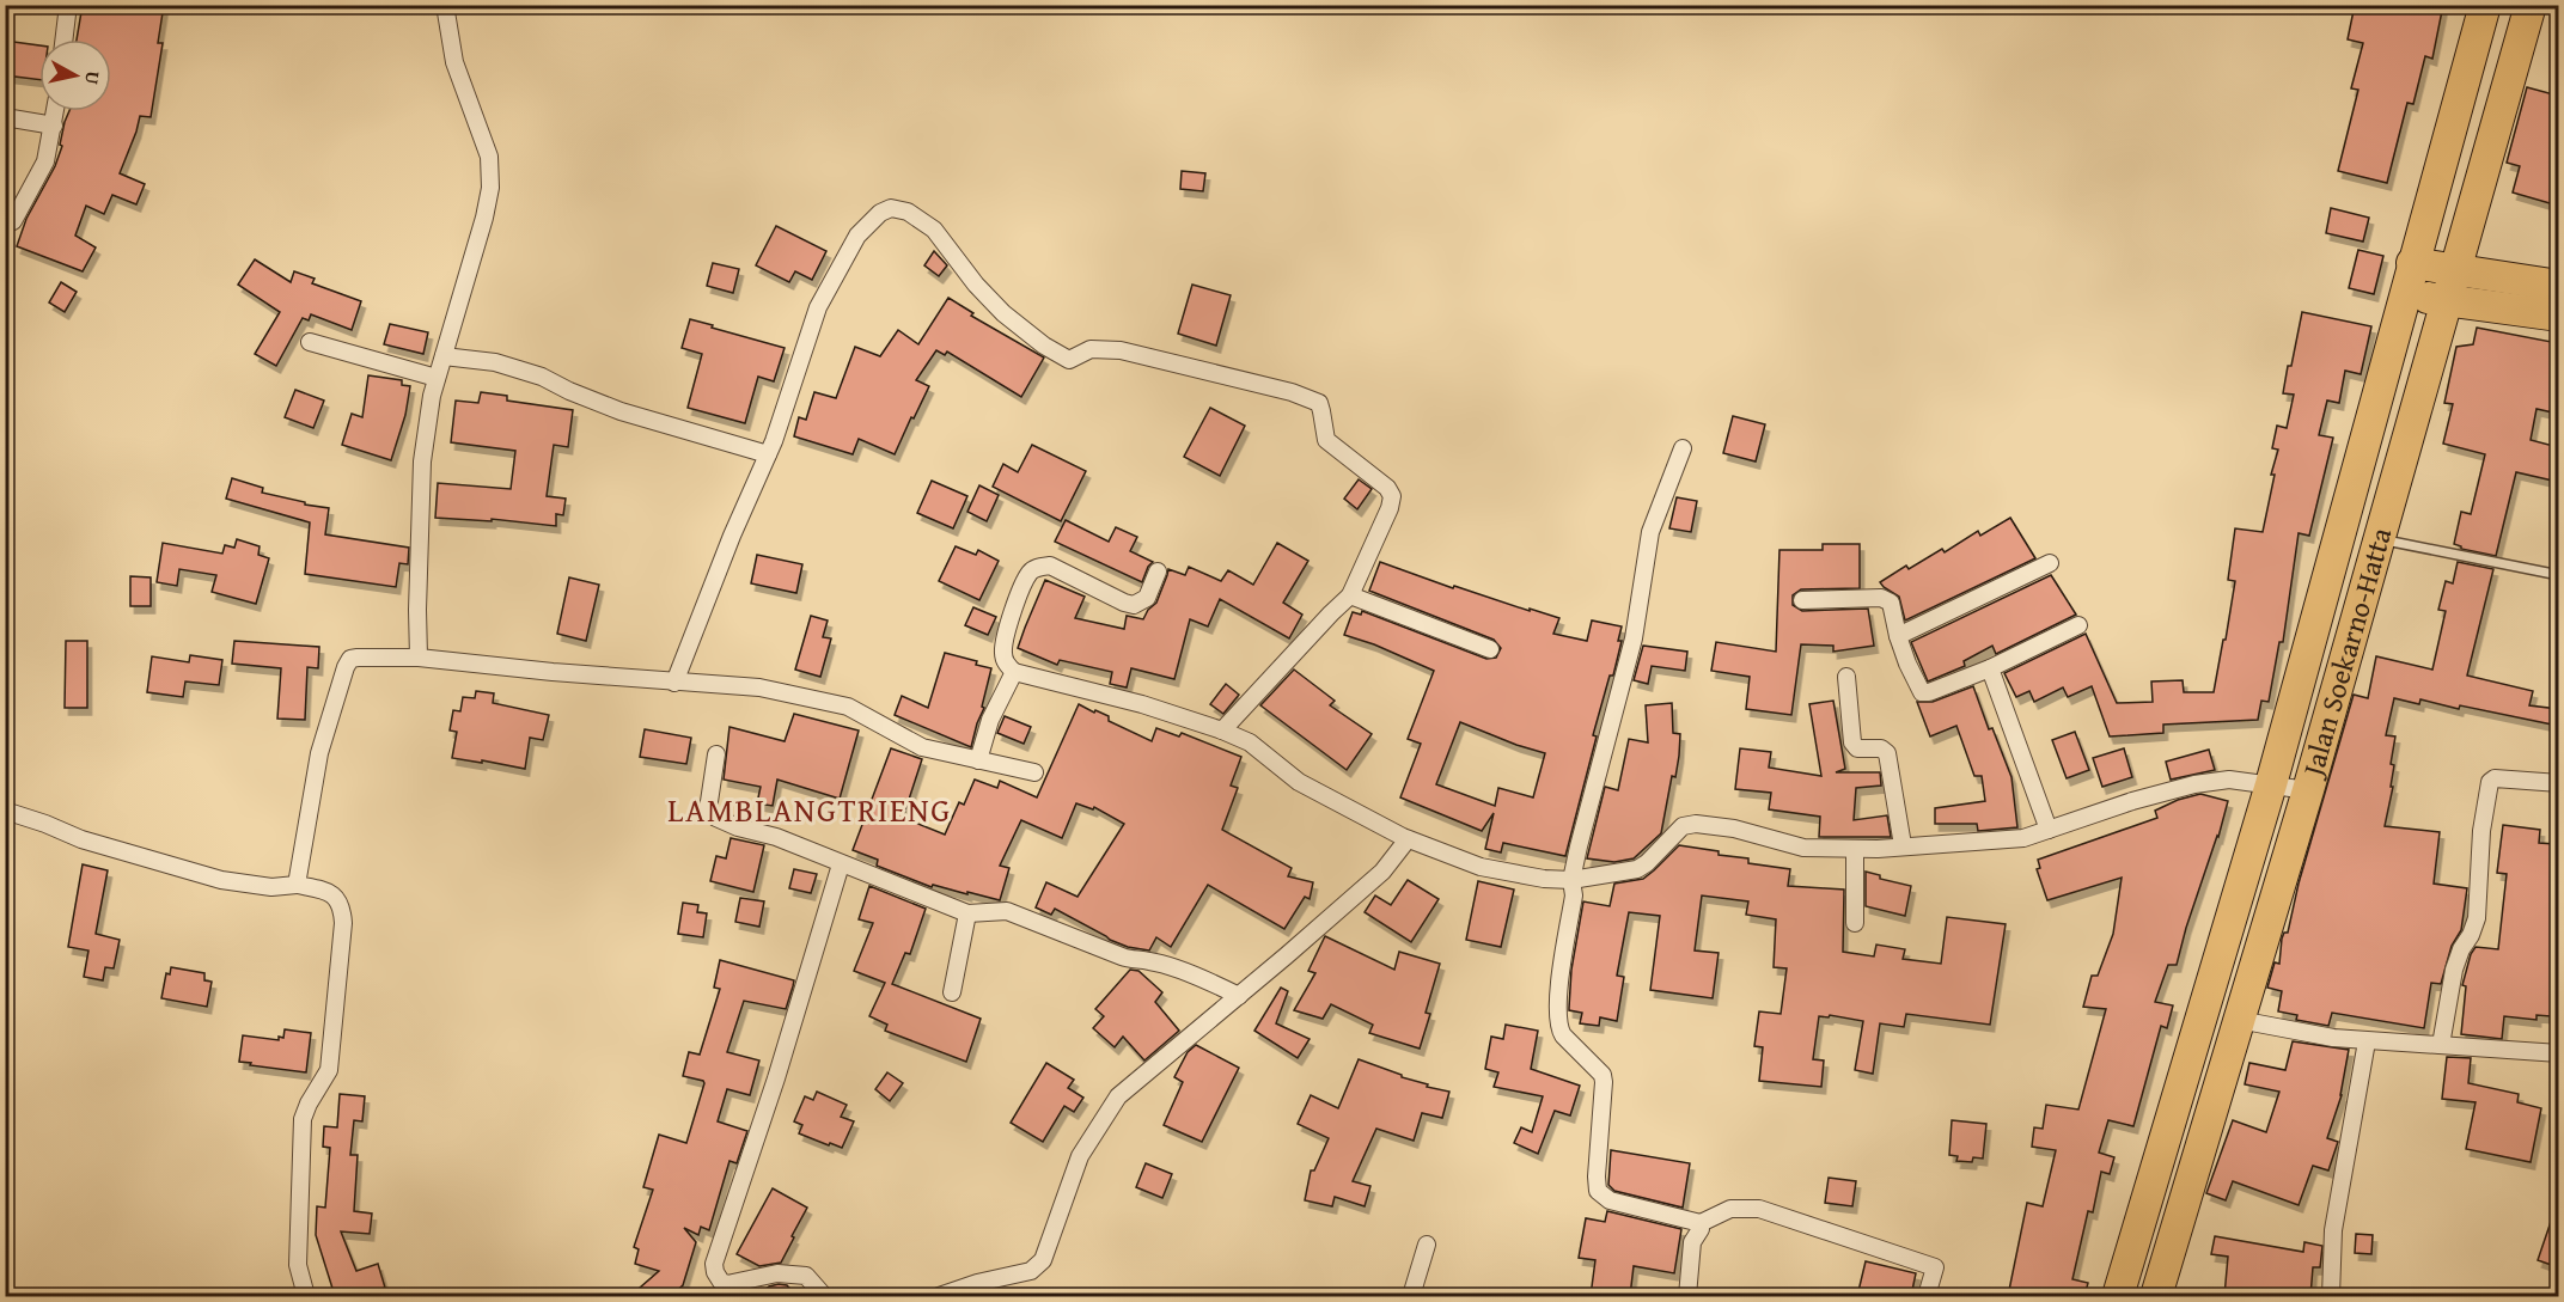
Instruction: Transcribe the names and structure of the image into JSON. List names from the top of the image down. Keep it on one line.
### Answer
{"streets":{"highway":["Jalan Soekarno-Hatta"]},"districts":["LAMBLANGTRIENG"],"north":"right"}
